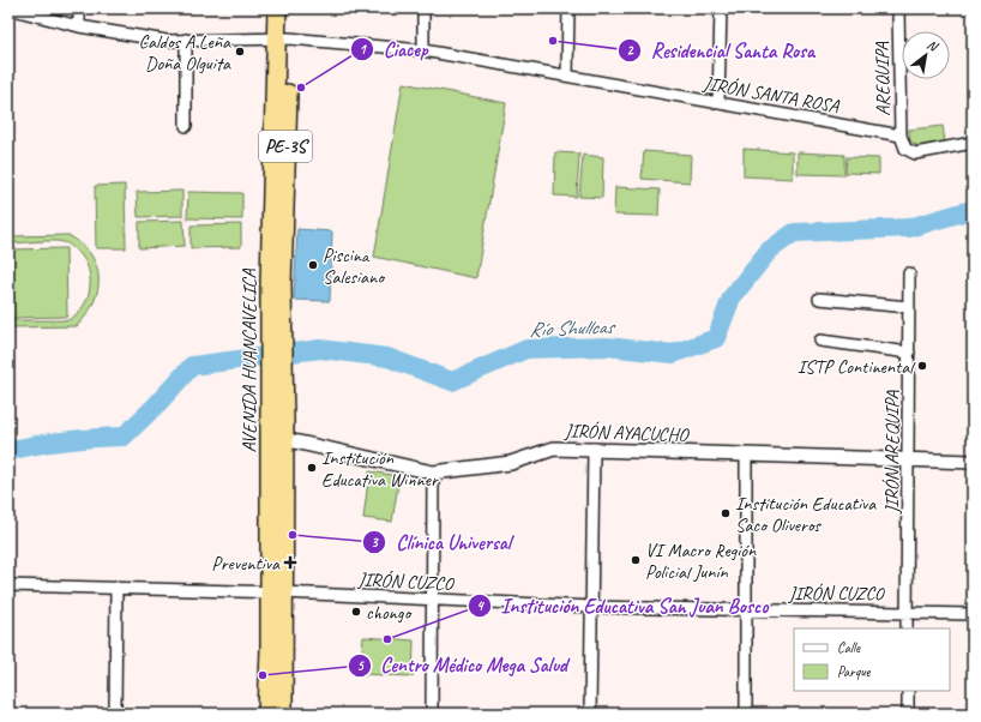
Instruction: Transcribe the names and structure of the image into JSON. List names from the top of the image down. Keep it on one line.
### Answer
{"streets":{"highway":["PE-3S","AVENIDA HUANCAVELICA"],"street":["AREQUIPA","JIRÓN SANTA ROSA","JIRÓN AYACUCHO","JIRÓN AREQUIPA","JIRÓN CUZCO"]},"crossings":[["AREQUIPA","JIRÓN SANTA ROSA"],["JIRÓN SANTA ROSA","AVENIDA HUANCAVELICA"],["AVENIDA HUANCAVELICA","JIRÓN AYACUCHO"],["AVENIDA HUANCAVELICA","JIRÓN CUZCO"],["JIRÓN AYACUCHO","JIRÓN AREQUIPA"],["JIRÓN AREQUIPA","JIRÓN CUZCO"]],"water":["Río Shullcas"],"places":{"other":["Residencial Santa Rosa","Caldos A Leña Doña Olguita","Ciacep","Piscina Salesiano","ISTP Continental","Institución Educativa Winner","Institución Educativa Saco Oliveros","Clínica Universal","VI Macro Región Policial Junín","chongo","Institución Educativa San Juan Bosco","Centro Médico Mega Salud"],"health":["Preventiva"]},"legend":["Calle","Parque"],"north":"top right"}
